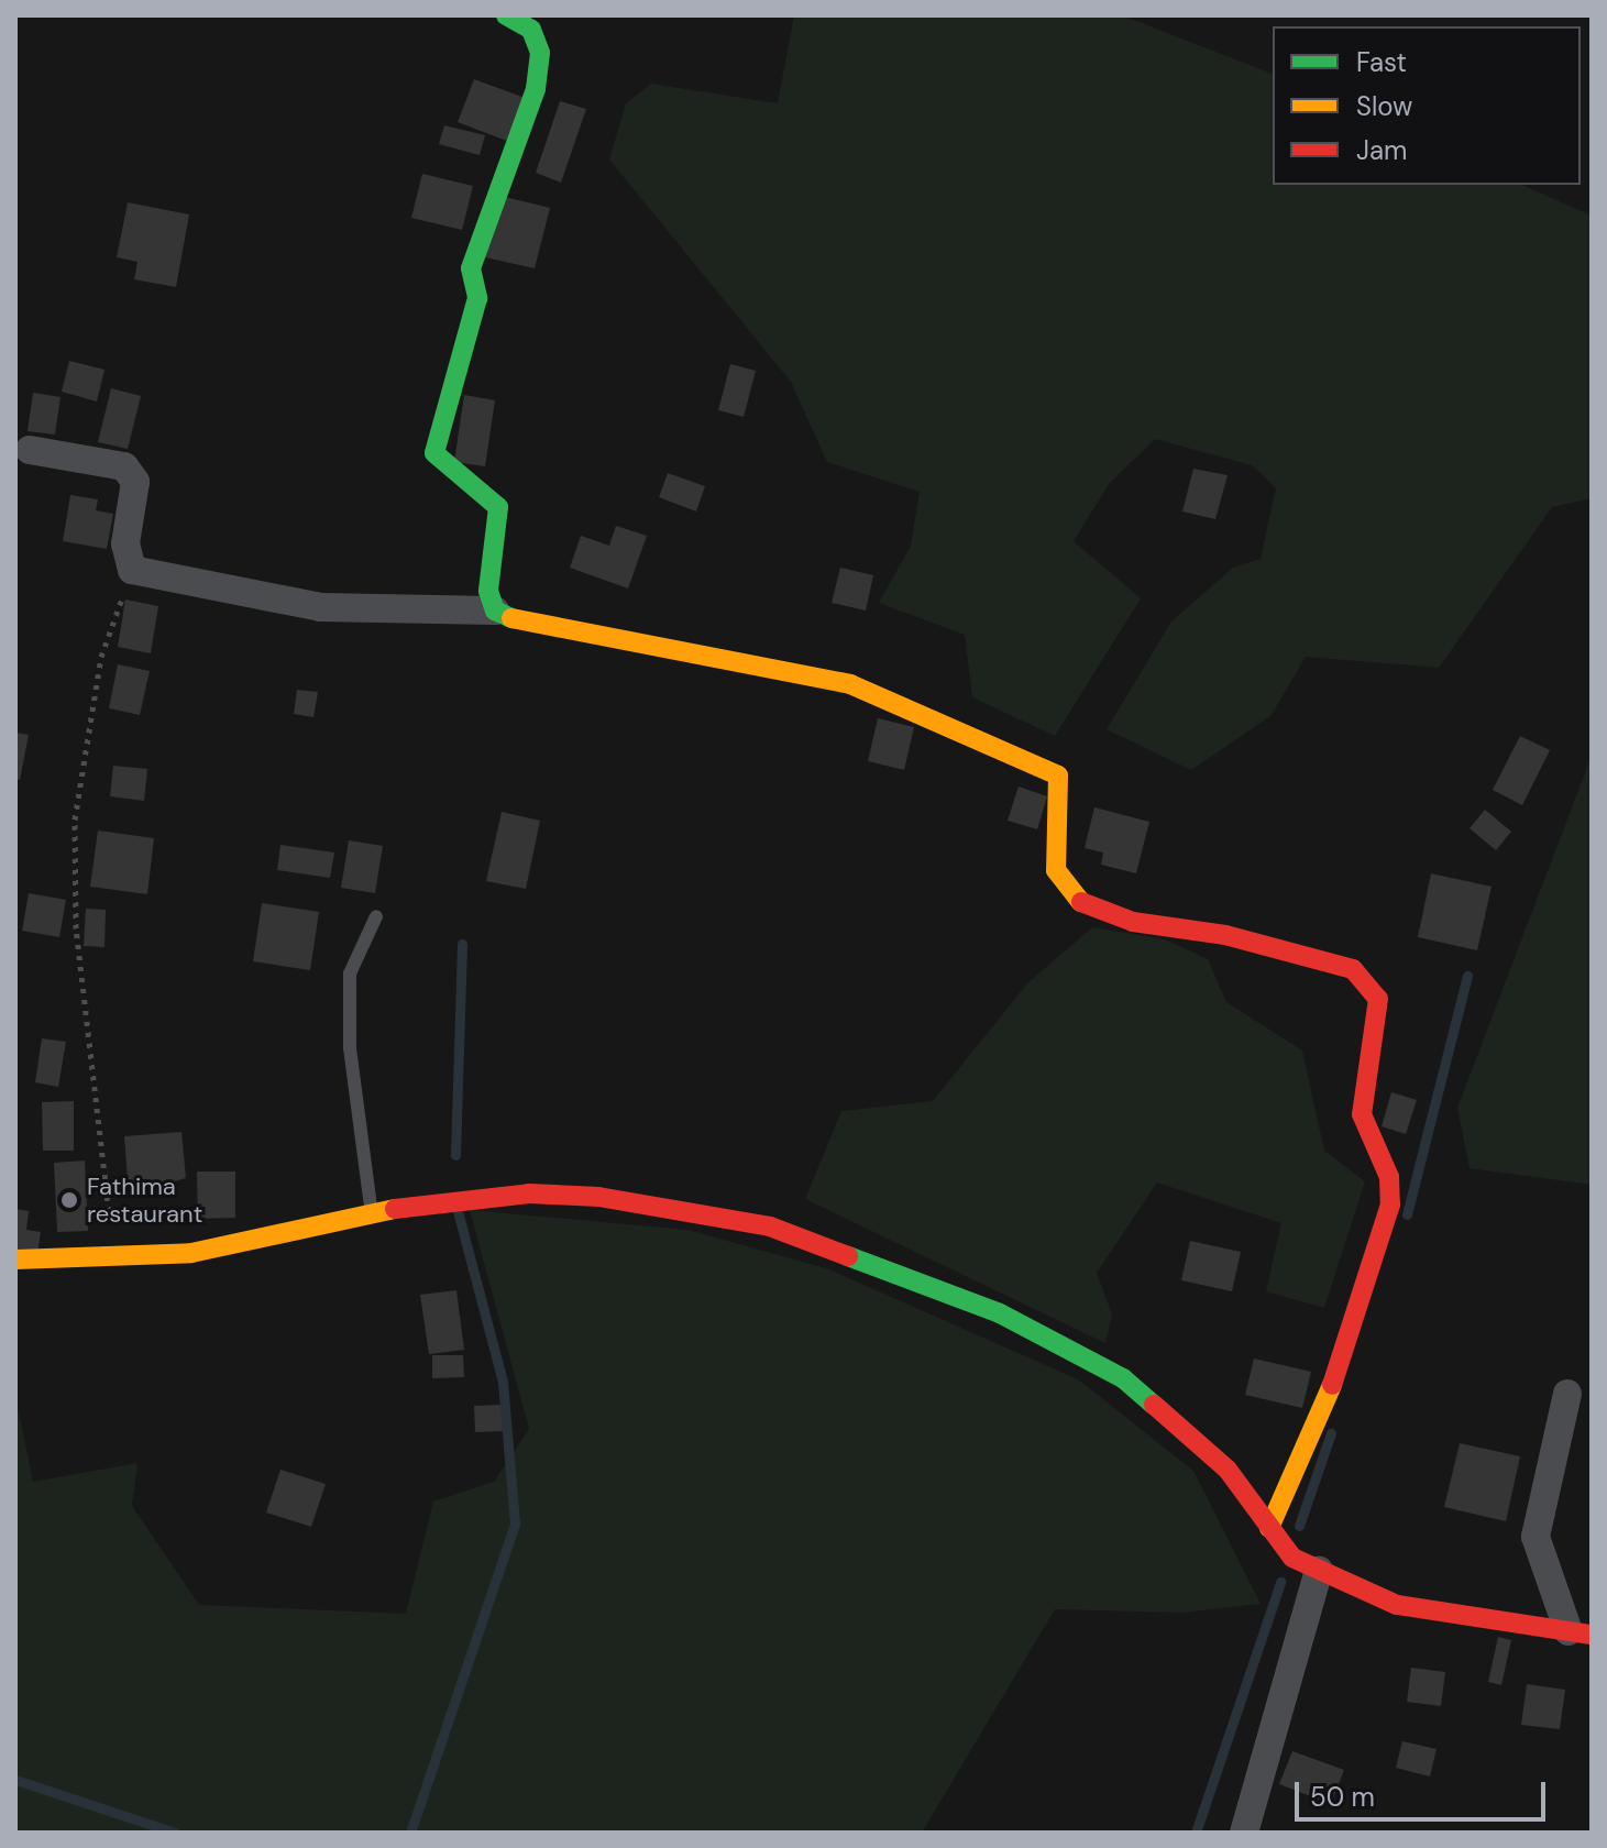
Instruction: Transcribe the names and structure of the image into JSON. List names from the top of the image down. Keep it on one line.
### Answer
{"places":["Fathima restaurant"],"legend":["Fast","Slow","Jam"],"scale_bar":"50 m"}
